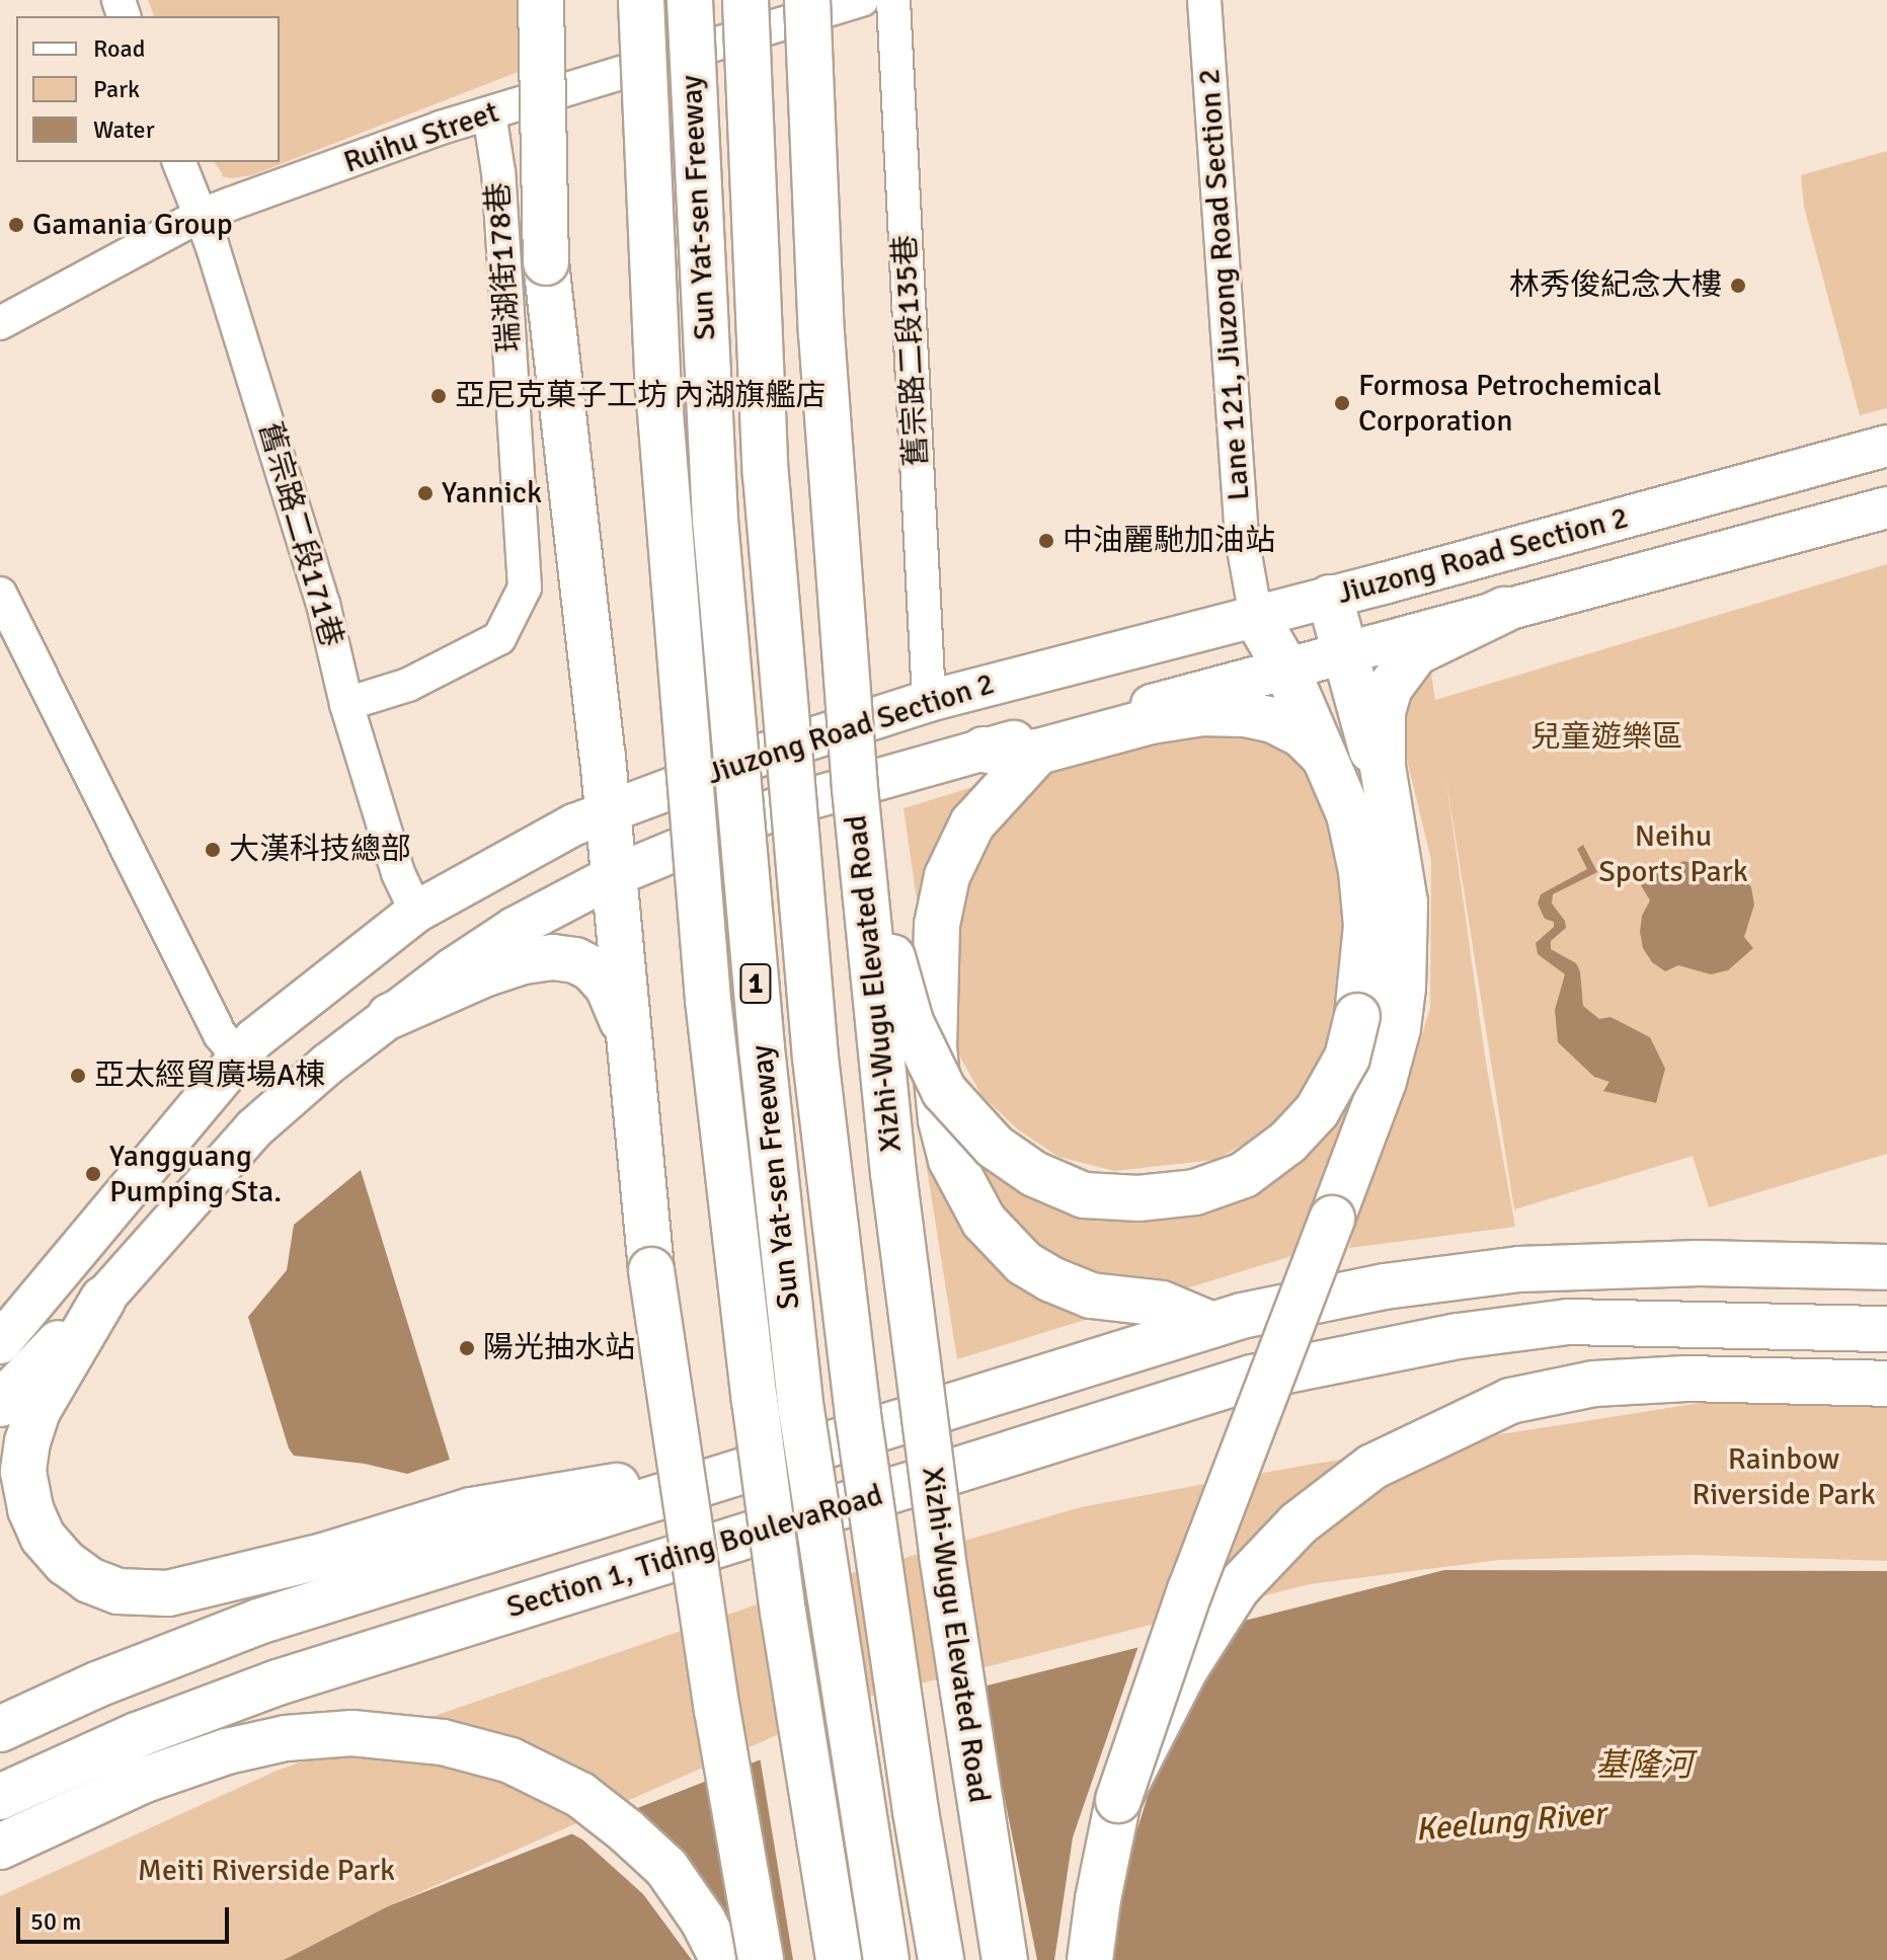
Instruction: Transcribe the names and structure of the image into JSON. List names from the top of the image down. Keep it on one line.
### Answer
{"streets":{"highway":["Sun Yat-sen Freeway","1","Xizhi-Wugu Elevated Road","Section 1, Tiding BoulevaRoad"],"main road":["Jiuzong Road Section 2"],"street":["Ruihu Street","瑞湖街178巷","Lane 121, Jiuzong Road Section 2","舊宗路二段135巷","舊宗路二段171巷"]},"crossings":[["Ruihu Street","瑞湖街178巷"],["Ruihu Street","舊宗路二段171巷"],["瑞湖街178巷","舊宗路二段171巷"],["Lane 121, Jiuzong Road Section 2","Jiuzong Road Section 2"],["舊宗路二段135巷","Jiuzong Road Section 2"],["舊宗路二段171巷","Jiuzong Road Section 2"]],"water":["基隆河","Keelung River"],"parks":["兒童遊樂區","Neihu Sports Park","Rainbow Riverside Park","Meiti Riverside Park"],"places":["Gamania Group","林秀俊紀念大樓","亞尼克菓子工坊 內湖旗艦店","Formosa Petrochemical Corporation","Yannick","中油麗馳加油站","大漢科技總部","亞太經貿廣場A棟","Yangguang Pumping Sta.","陽光抽水站"],"legend":["Road","Park","Water"],"scale_bar":"50 m"}
